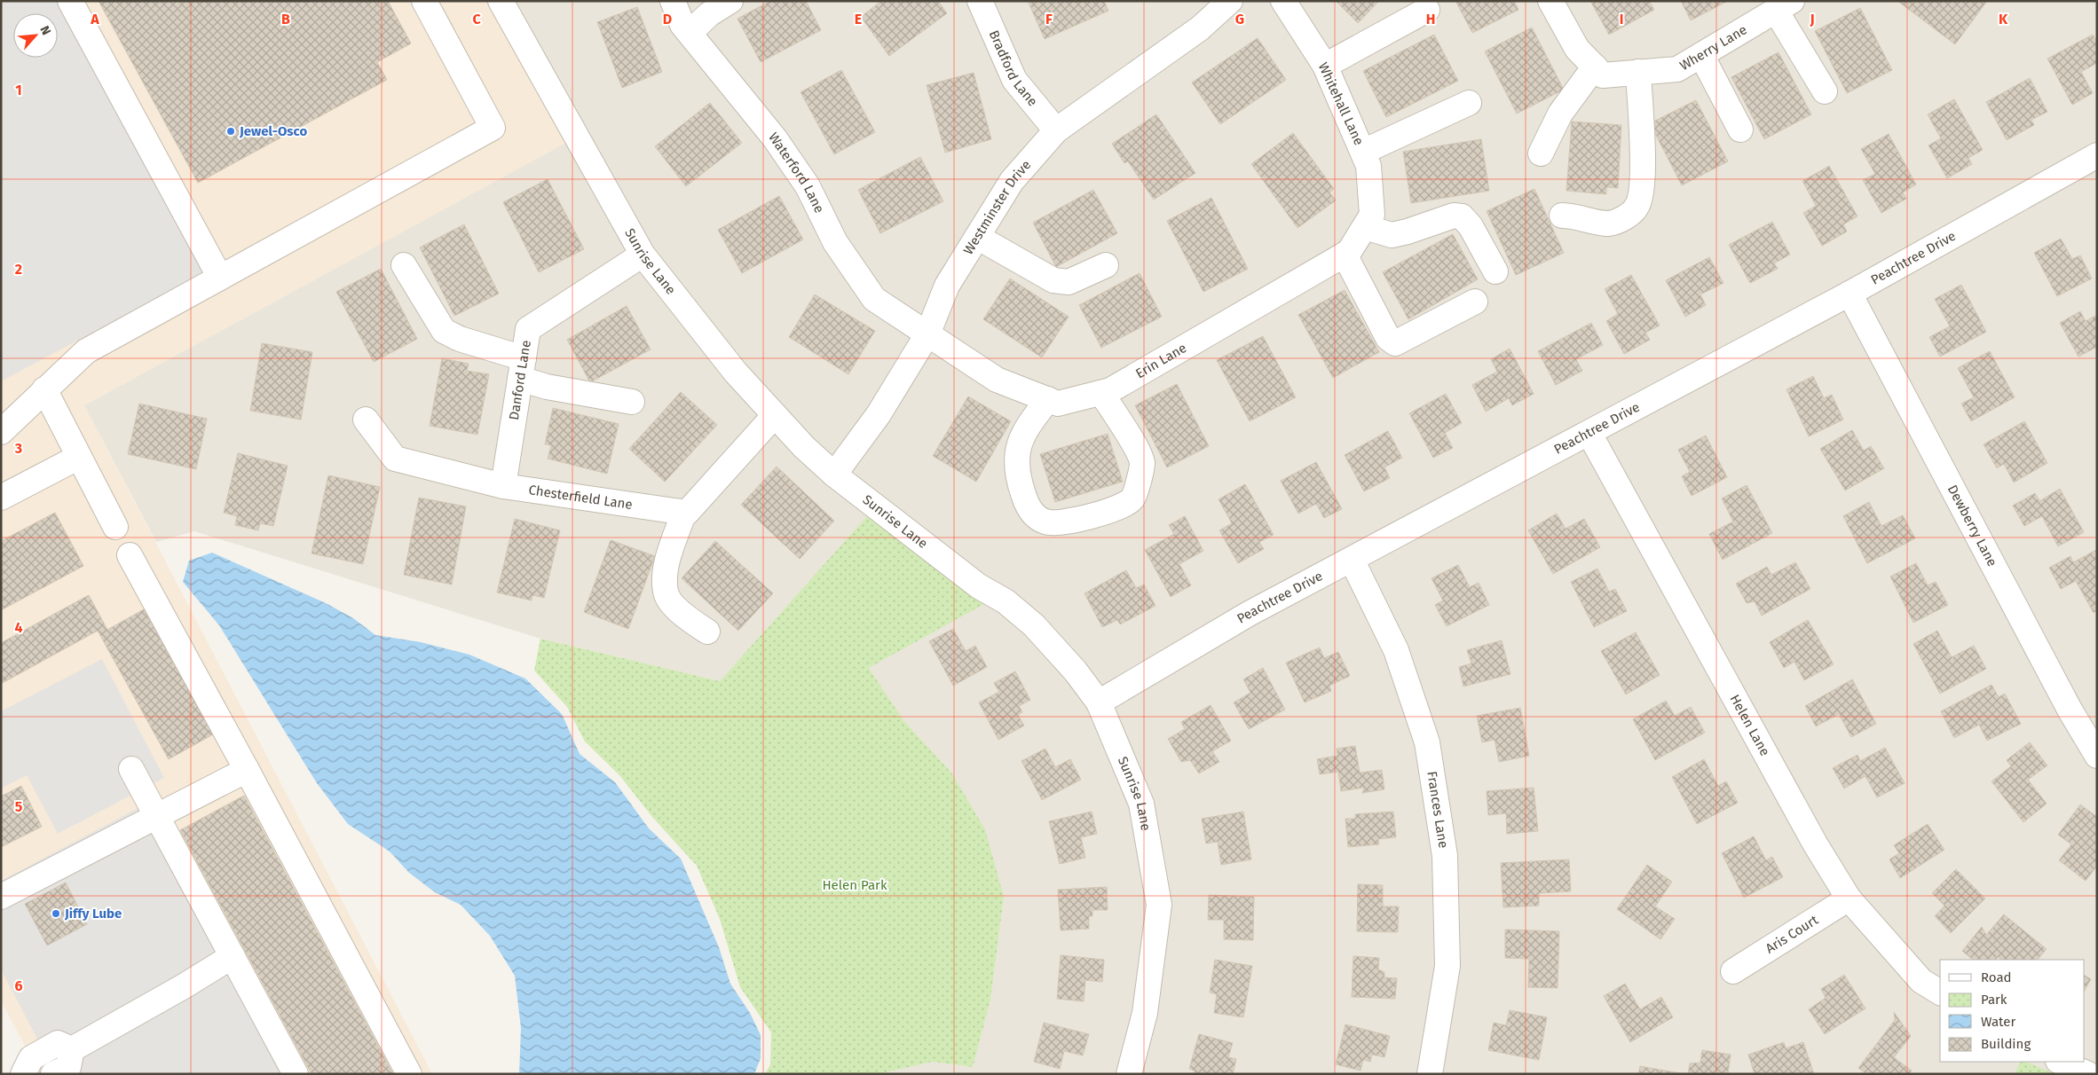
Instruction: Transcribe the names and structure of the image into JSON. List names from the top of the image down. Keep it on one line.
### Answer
{"streets":{"street":["Wherry Lane","Bradford Lane","Whitehall Lane","Waterford Lane","Westminster Drive","Peachtree Drive","Sunrise Lane","Erin Lane","Danford Lane","Chesterfield Lane","Dewberry Lane","Helen Lane","Frances Lane","Aris Court"]},"crossings":[["Bradford Lane","Westminster Drive"],["Whitehall Lane","Erin Lane"],["Waterford Lane","Westminster Drive"],["Waterford Lane","Erin Lane"],["Westminster Drive","Sunrise Lane"],["Westminster Drive","Erin Lane"],["Peachtree Drive","Sunrise Lane"],["Peachtree Drive","Dewberry Lane"],["Peachtree Drive","Helen Lane"],["Peachtree Drive","Frances Lane"],["Sunrise Lane","Danford Lane"],["Danford Lane","Chesterfield Lane"],["Helen Lane","Aris Court"]],"parks":["Helen Park"],"places":["Jewel-Osco","Jiffy Lube"],"legend":["Road","Park","Water","Building"],"north":"top right","grid":{"columns":["A","B","C","D","E","F","G","H","I","J","K"],"rows":["1","2","3","4","5","6"]}}
